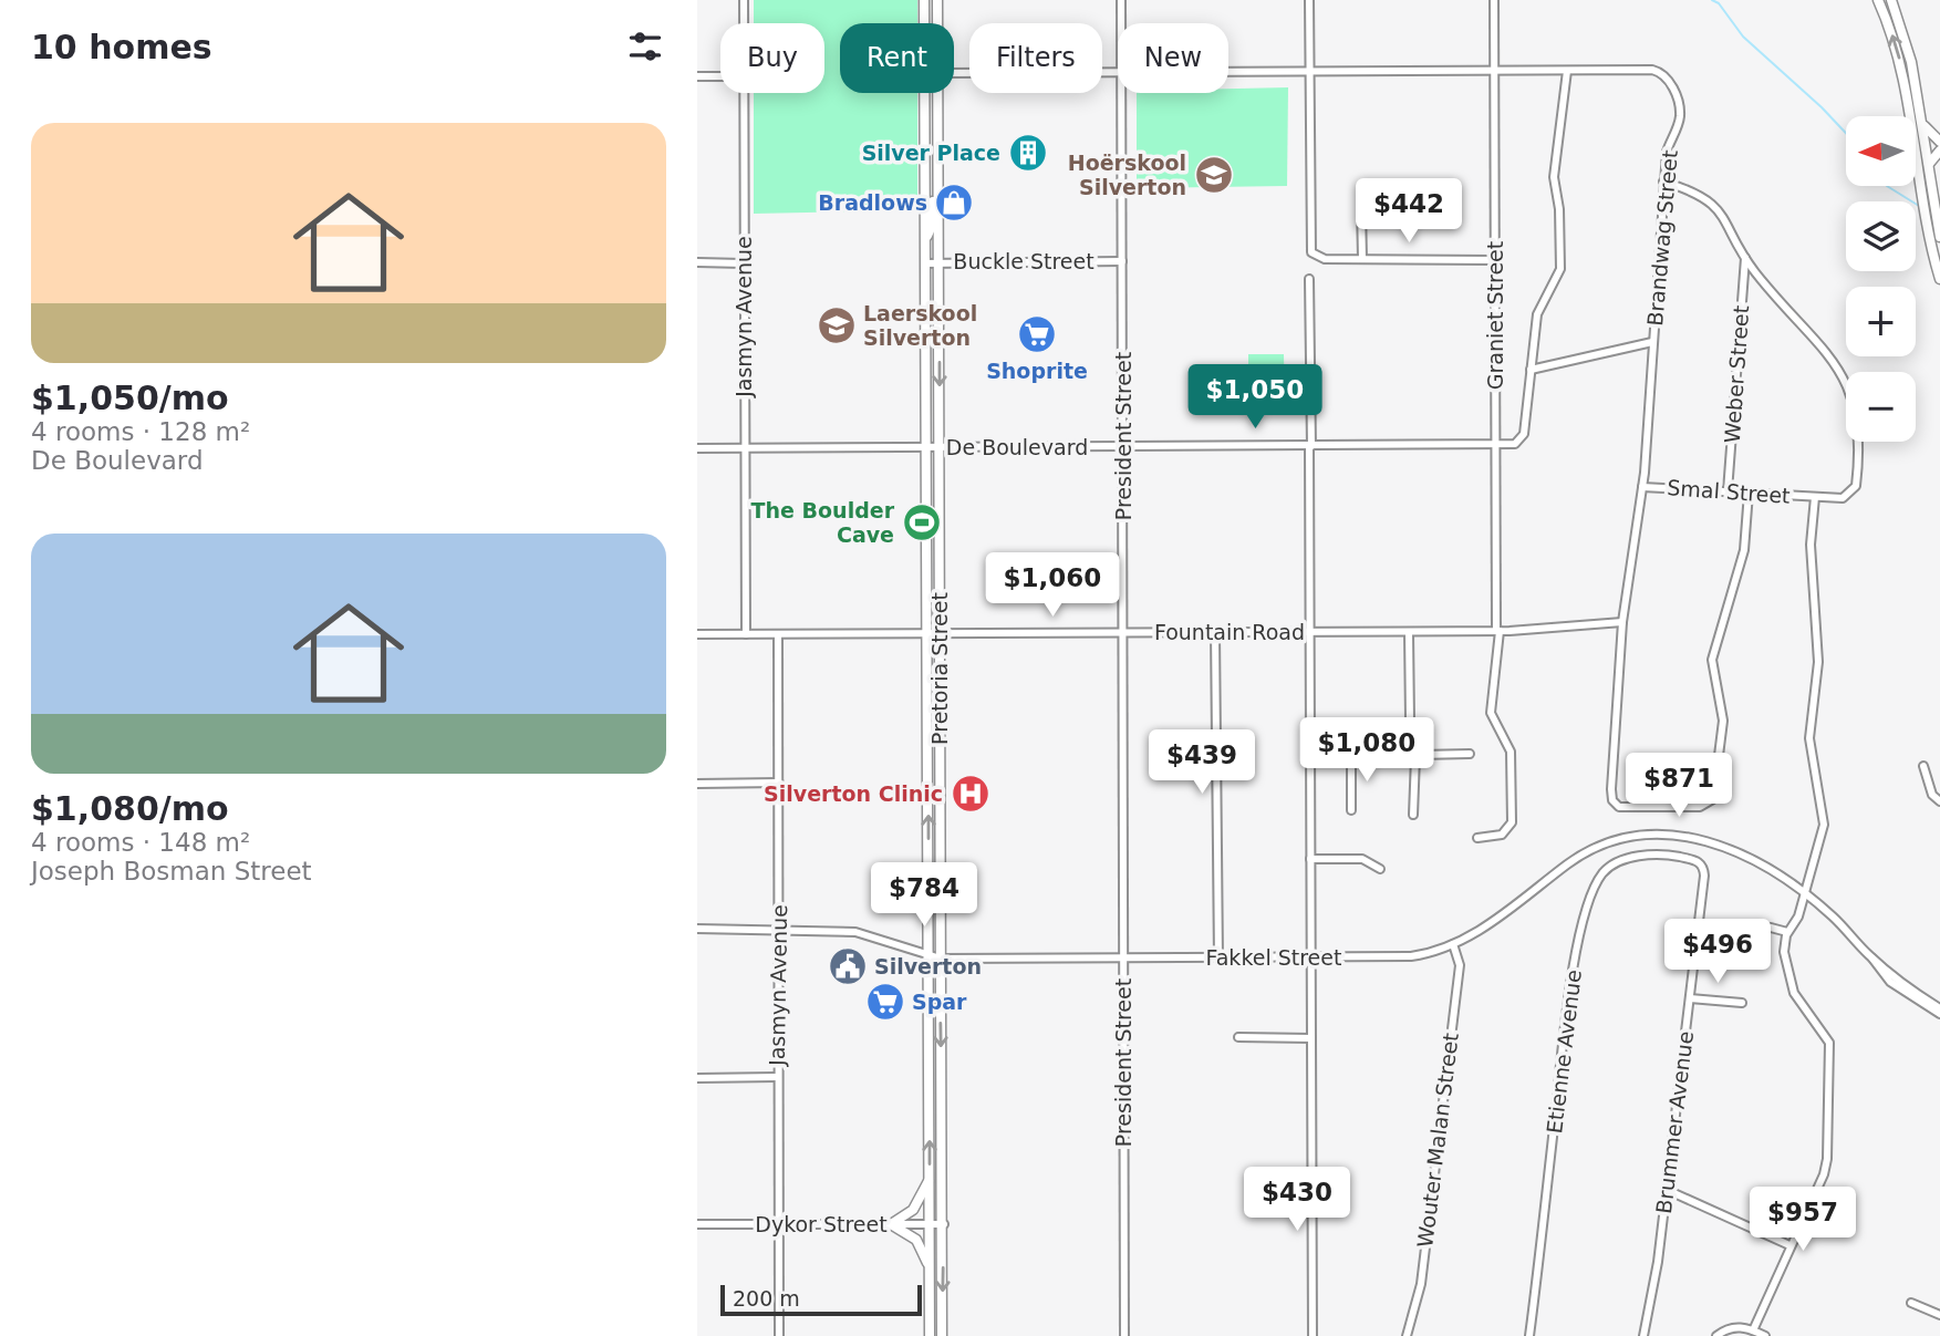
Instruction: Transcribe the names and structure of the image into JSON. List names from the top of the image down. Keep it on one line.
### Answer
{"streets":{"main road":["Pretoria Street"],"street":["Brandwag Street","Buckle Street","Graniet Street","Jasmyn Avenue","Weber Street","President Street","De Boulevard","Smal Street","Fountain Road","Fakkel Street","Etienne Avenue","Brummer Avenue","Wouter Malan Street","Dykor Street"]},"crossings":[["Brandwag Street","Graniet Street"],["Brandwag Street","Smal Street"],["Brandwag Street","Fountain Road"],["Buckle Street","President Street"],["Buckle Street","Pretoria Street"],["Graniet Street","De Boulevard"],["Graniet Street","Fountain Road"],["Jasmyn Avenue","De Boulevard"],["Jasmyn Avenue","Fountain Road"],["Jasmyn Avenue","Fakkel Street"],["Jasmyn Avenue","Dykor Street"],["Weber Street","Smal Street"],["President Street","De Boulevard"],["President Street","Fountain Road"],["President Street","Fakkel Street"],["De Boulevard","Pretoria Street"],["Fountain Road","Pretoria Street"],["Pretoria Street","Fakkel Street"],["Pretoria Street","Dykor Street"],["Fakkel Street","Wouter Malan Street"],["Etienne Avenue","Brummer Avenue"]],"places":{"building":["Silver Place"],"school or university":["Hoërskool Silverton","Laerskool Silverton"],"shop":["Bradlows"],"supermarket":["Shoprite","Spar"],"sports":["The Boulder Cave"],"hospital":["Silverton Clinic"],"public building":["Silverton"]},"scale_bar":"200 m","north":"left","page":{"heading":"10 homes","chip":["Buy","Rent","Filters","New"],"list":[{"name":"$1,050/mo","note":"4 rooms · 128 m² · De Boulevard"},{"name":"$1,080/mo","note":"4 rooms · 148 m² · Joseph Bosman Street"}],"map_buttons":["+","−"],"price":["$442","$1,050","$1,060","$1,080","$439","$871","$784","$496","$430","$957"],"scale":"200 m"}}
